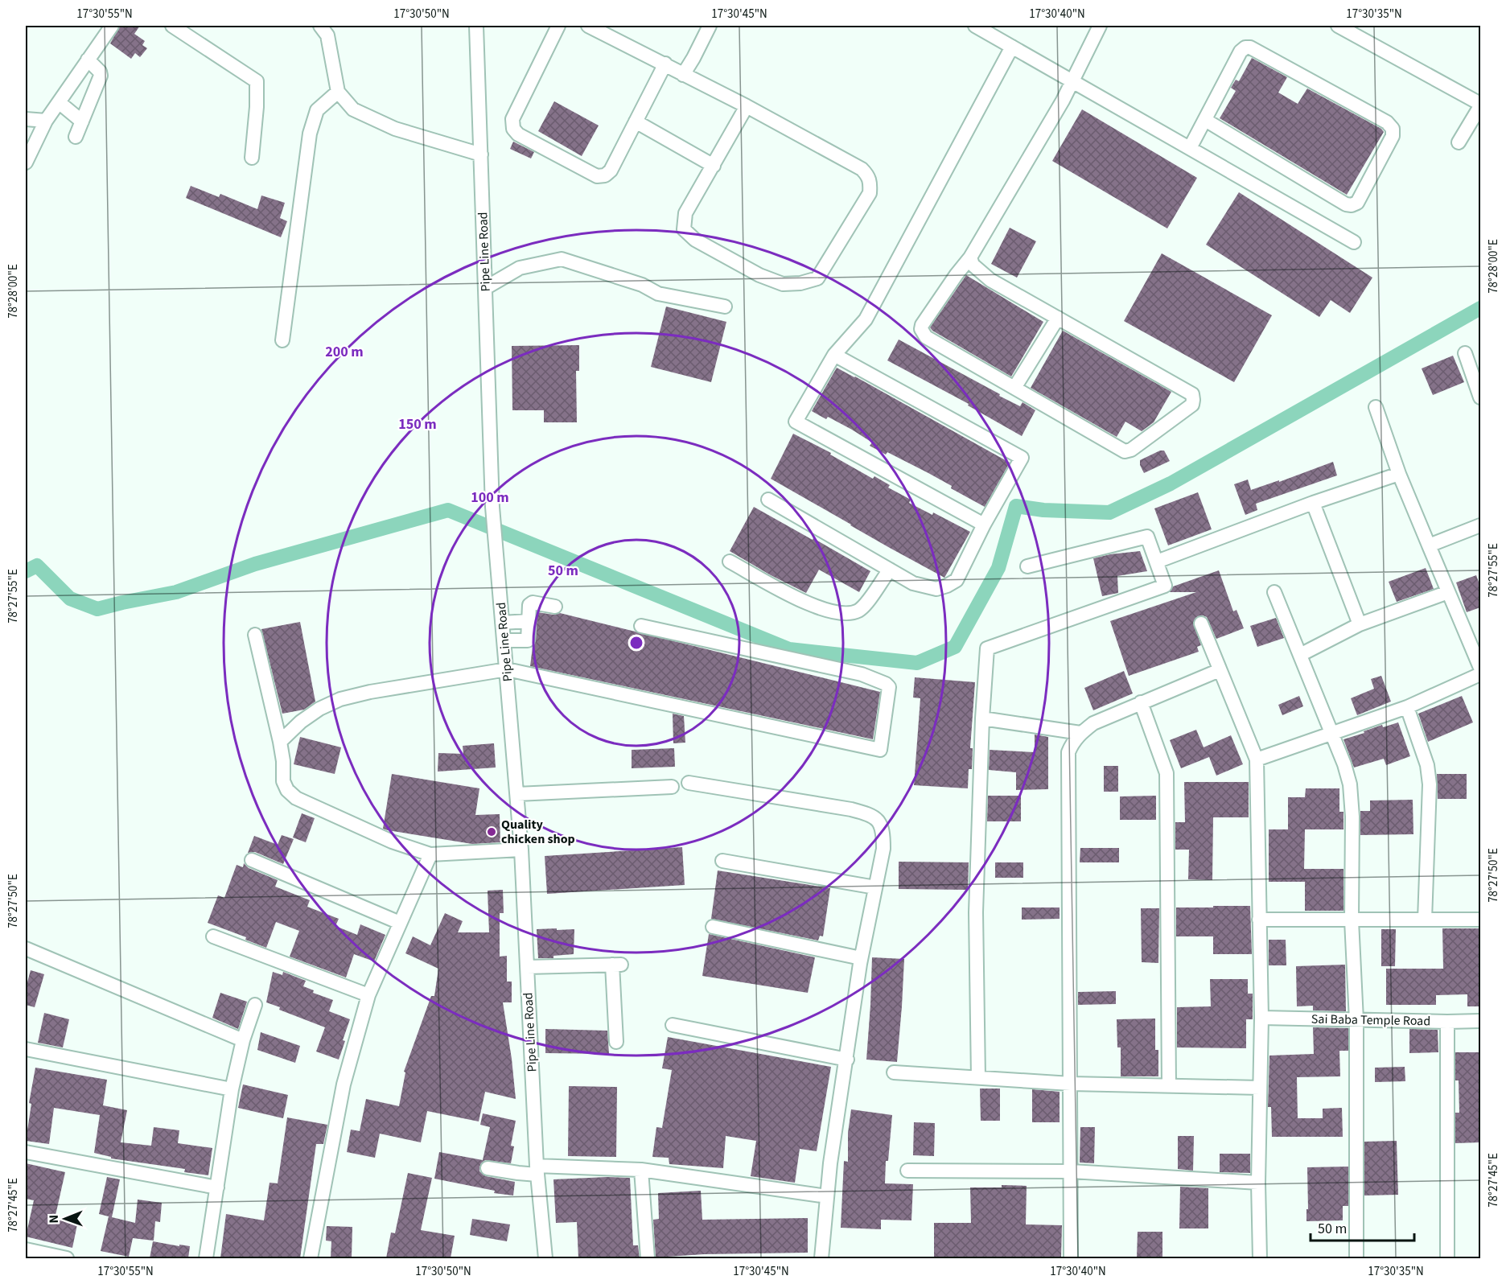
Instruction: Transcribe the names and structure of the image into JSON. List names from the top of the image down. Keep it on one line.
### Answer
{"streets":{"street":["Pipe Line Road","Sai Baba Temple Road"]},"places":["Quality chicken shop"],"scale_bar":"50 m","north":"left","coordinates":["17°30'55\"N","17°30'50\"N","17°30'45\"N","17°30'40\"N","17°30'35\"N","78°28'00\"E","78°27'55\"E","78°27'50\"E","78°27'45\"E"],"rings":["200 m","150 m","100 m","50 m"]}
